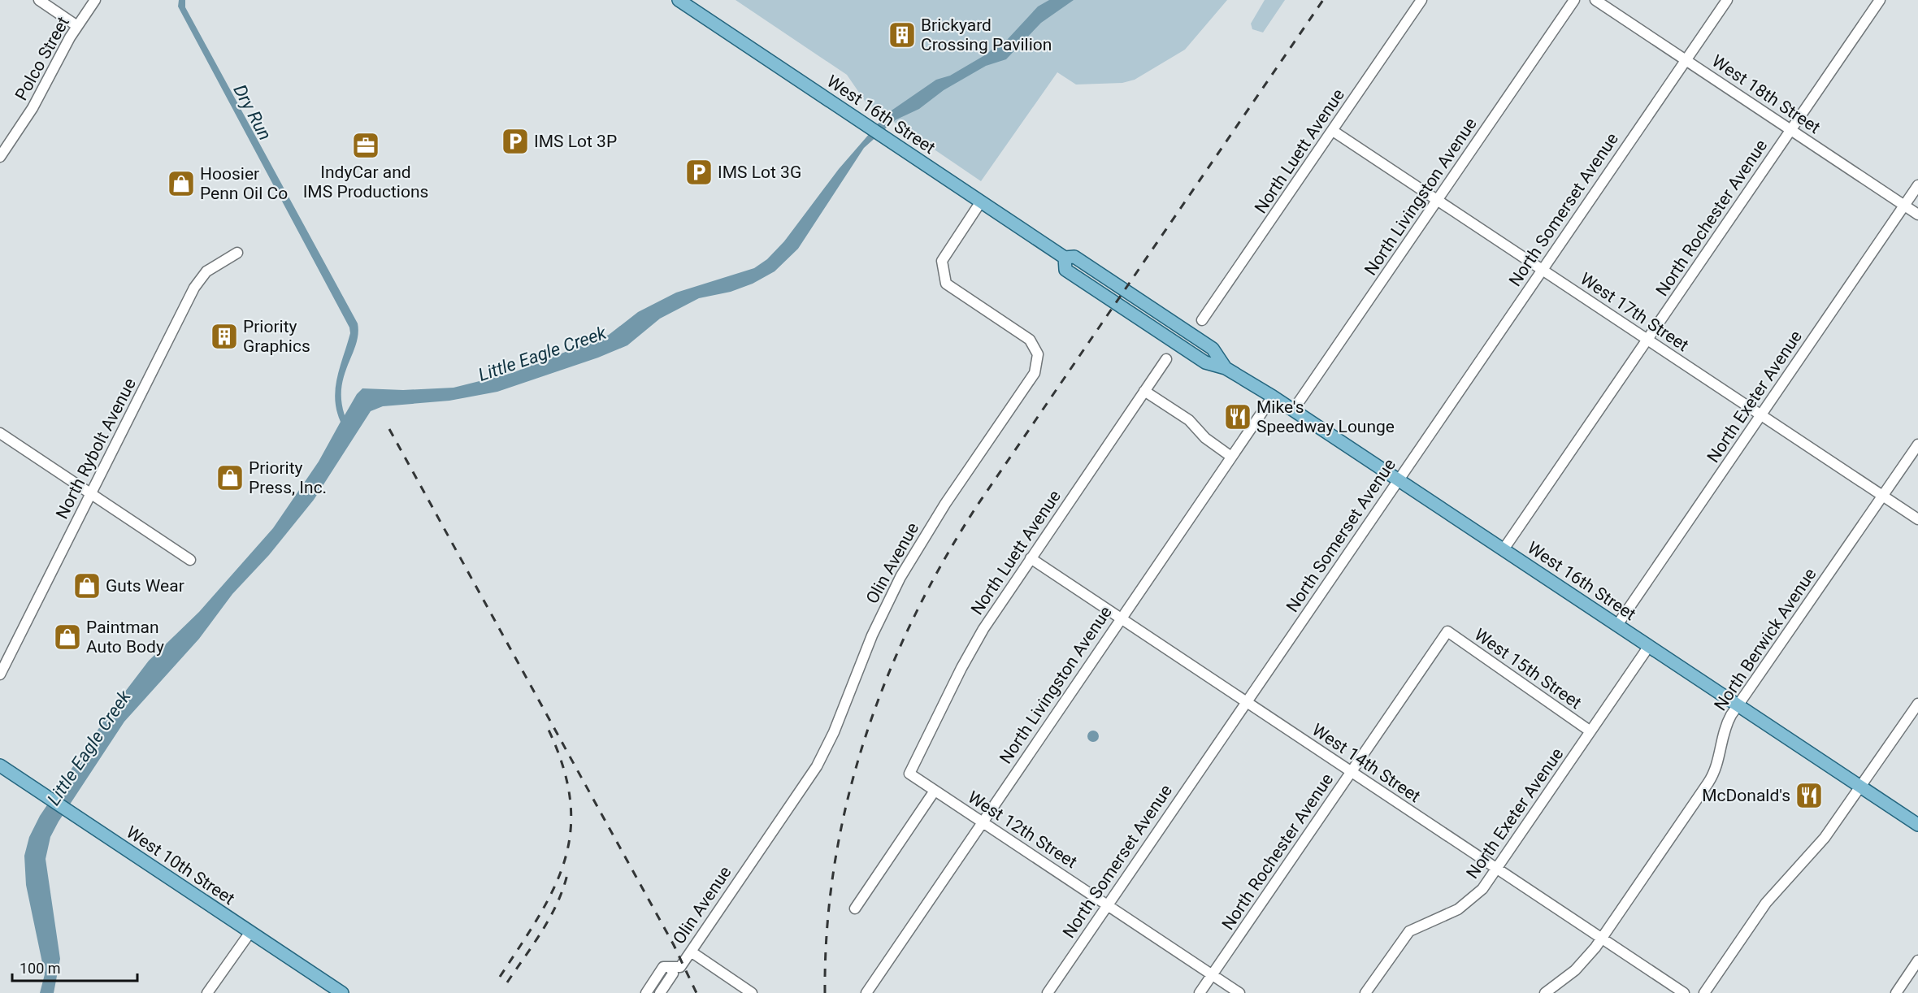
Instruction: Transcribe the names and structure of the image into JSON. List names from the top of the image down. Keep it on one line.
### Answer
{"streets":{"main road":["West 16th Street","West 10th Street"],"street":["Polco Street","West 18th Street","North Luett Avenue","North Livingston Avenue","North Somerset Avenue","North Rochester Avenue","West 17th Street","North Exeter Avenue","North Rybolt Avenue","Olin Avenue","North Berwick Avenue","West 15th Street","West 14th Street","West 12th Street"]},"crossings":[["West 18th Street","North Somerset Avenue"],["West 18th Street","North Rochester Avenue"],["West 18th Street","North Exeter Avenue"],["West 16th Street","North Livingston Avenue"],["West 16th Street","North Somerset Avenue"],["West 16th Street","North Rochester Avenue"],["West 16th Street","North Exeter Avenue"],["West 16th Street","Olin Avenue"],["West 16th Street","North Berwick Avenue"],["North Luett Avenue","West 17th Street"],["North Luett Avenue","West 14th Street"],["North Luett Avenue","West 12th Street"],["North Livingston Avenue","West 17th Street"],["North Livingston Avenue","West 14th Street"],["North Livingston Avenue","West 12th Street"],["North Somerset Avenue","West 17th Street"],["North Somerset Avenue","West 14th Street"],["North Somerset Avenue","West 12th Street"],["North Rochester Avenue","West 17th Street"],["North Rochester Avenue","West 15th Street"],["North Rochester Avenue","West 14th Street"],["North Rochester Avenue","West 12th Street"],["West 17th Street","North Exeter Avenue"],["West 17th Street","North Berwick Avenue"],["North Exeter Avenue","West 15th Street"],["North Exeter Avenue","West 14th Street"],["North Berwick Avenue","West 14th Street"]],"water":["Dry Run","Little Eagle Creek"],"places":{"building":["Brickyard Crossing Pavilion","Priority Graphics"],"parking":["IMS Lot 3P","IMS Lot 3G"],"office":["IndyCar and IMS Productions"],"shop":["Hoosier Penn Oil Co","Priority Press, Inc.","Guts Wear","Paintman Auto Body"],"restaurant":["Mike's Speedway Lounge","McDonald's"]},"scale_bar":"100 m"}
